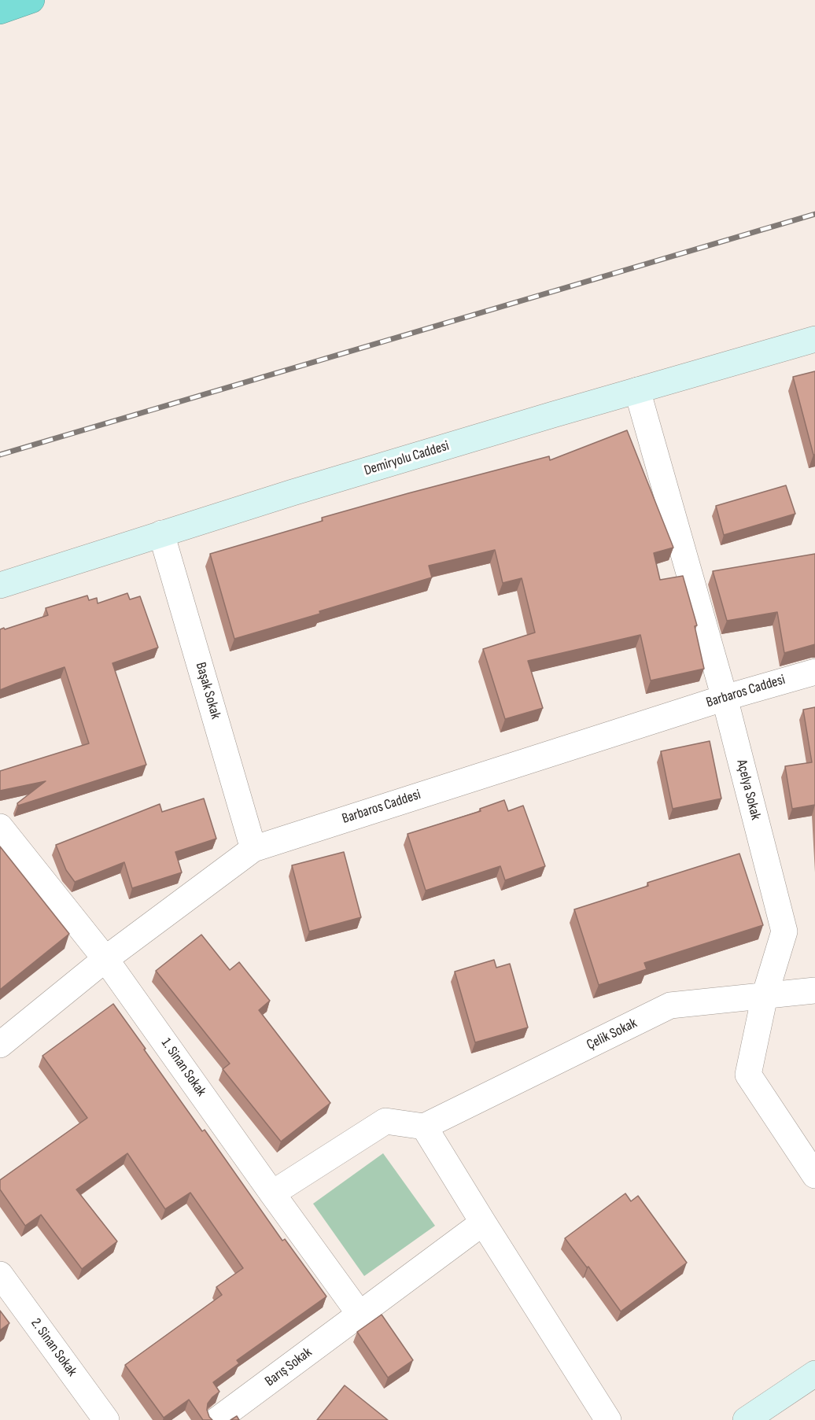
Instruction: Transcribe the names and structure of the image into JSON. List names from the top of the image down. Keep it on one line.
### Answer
{"streets":{"main road":["Demiryolu Caddesi"],"street":["Başak Sokak","Barbaros Caddesi","Açelya Sokak","Çelik Sokak","1. Sinan Sokak","2. Sinan Sokak","Barış Sokak"]},"crossings":[["Demiryolu Caddesi","Başak Sokak"],["Demiryolu Caddesi","Açelya Sokak"],["Başak Sokak","Barbaros Caddesi"],["Barbaros Caddesi","Açelya Sokak"],["Barbaros Caddesi","1. Sinan Sokak"],["Açelya Sokak","Çelik Sokak"],["1. Sinan Sokak","Barış Sokak"]]}
